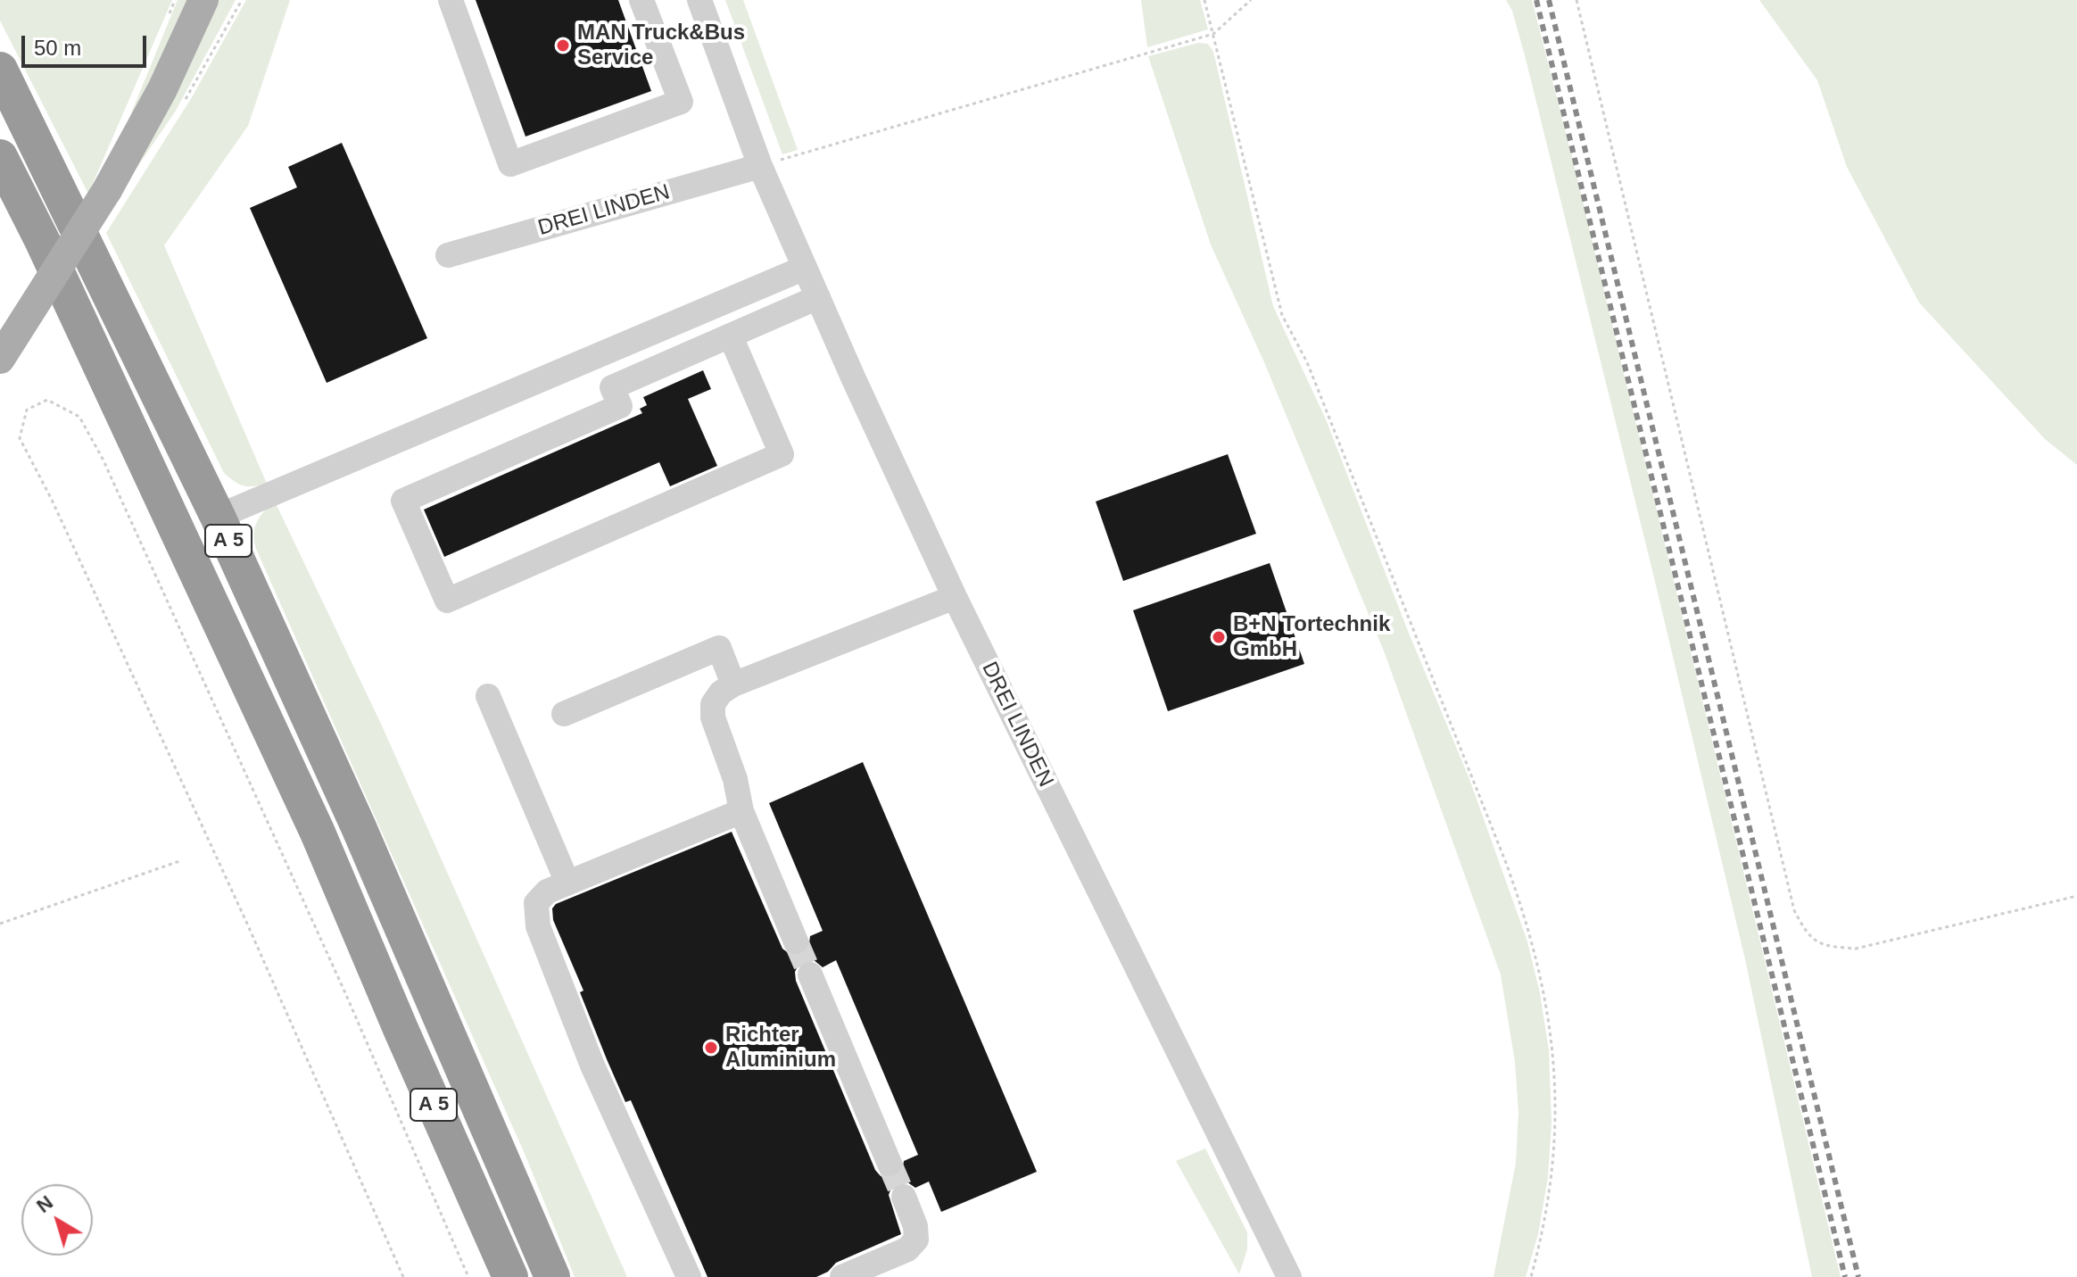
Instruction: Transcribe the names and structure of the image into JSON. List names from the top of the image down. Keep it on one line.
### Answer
{"streets":{"highway":["A 5"],"street":["DREI LINDEN"]},"places":["MAN Truck&Bus Service","B+N Tortechnik GmbH","Richter Aluminium"],"scale_bar":"50 m","north":"top left"}
